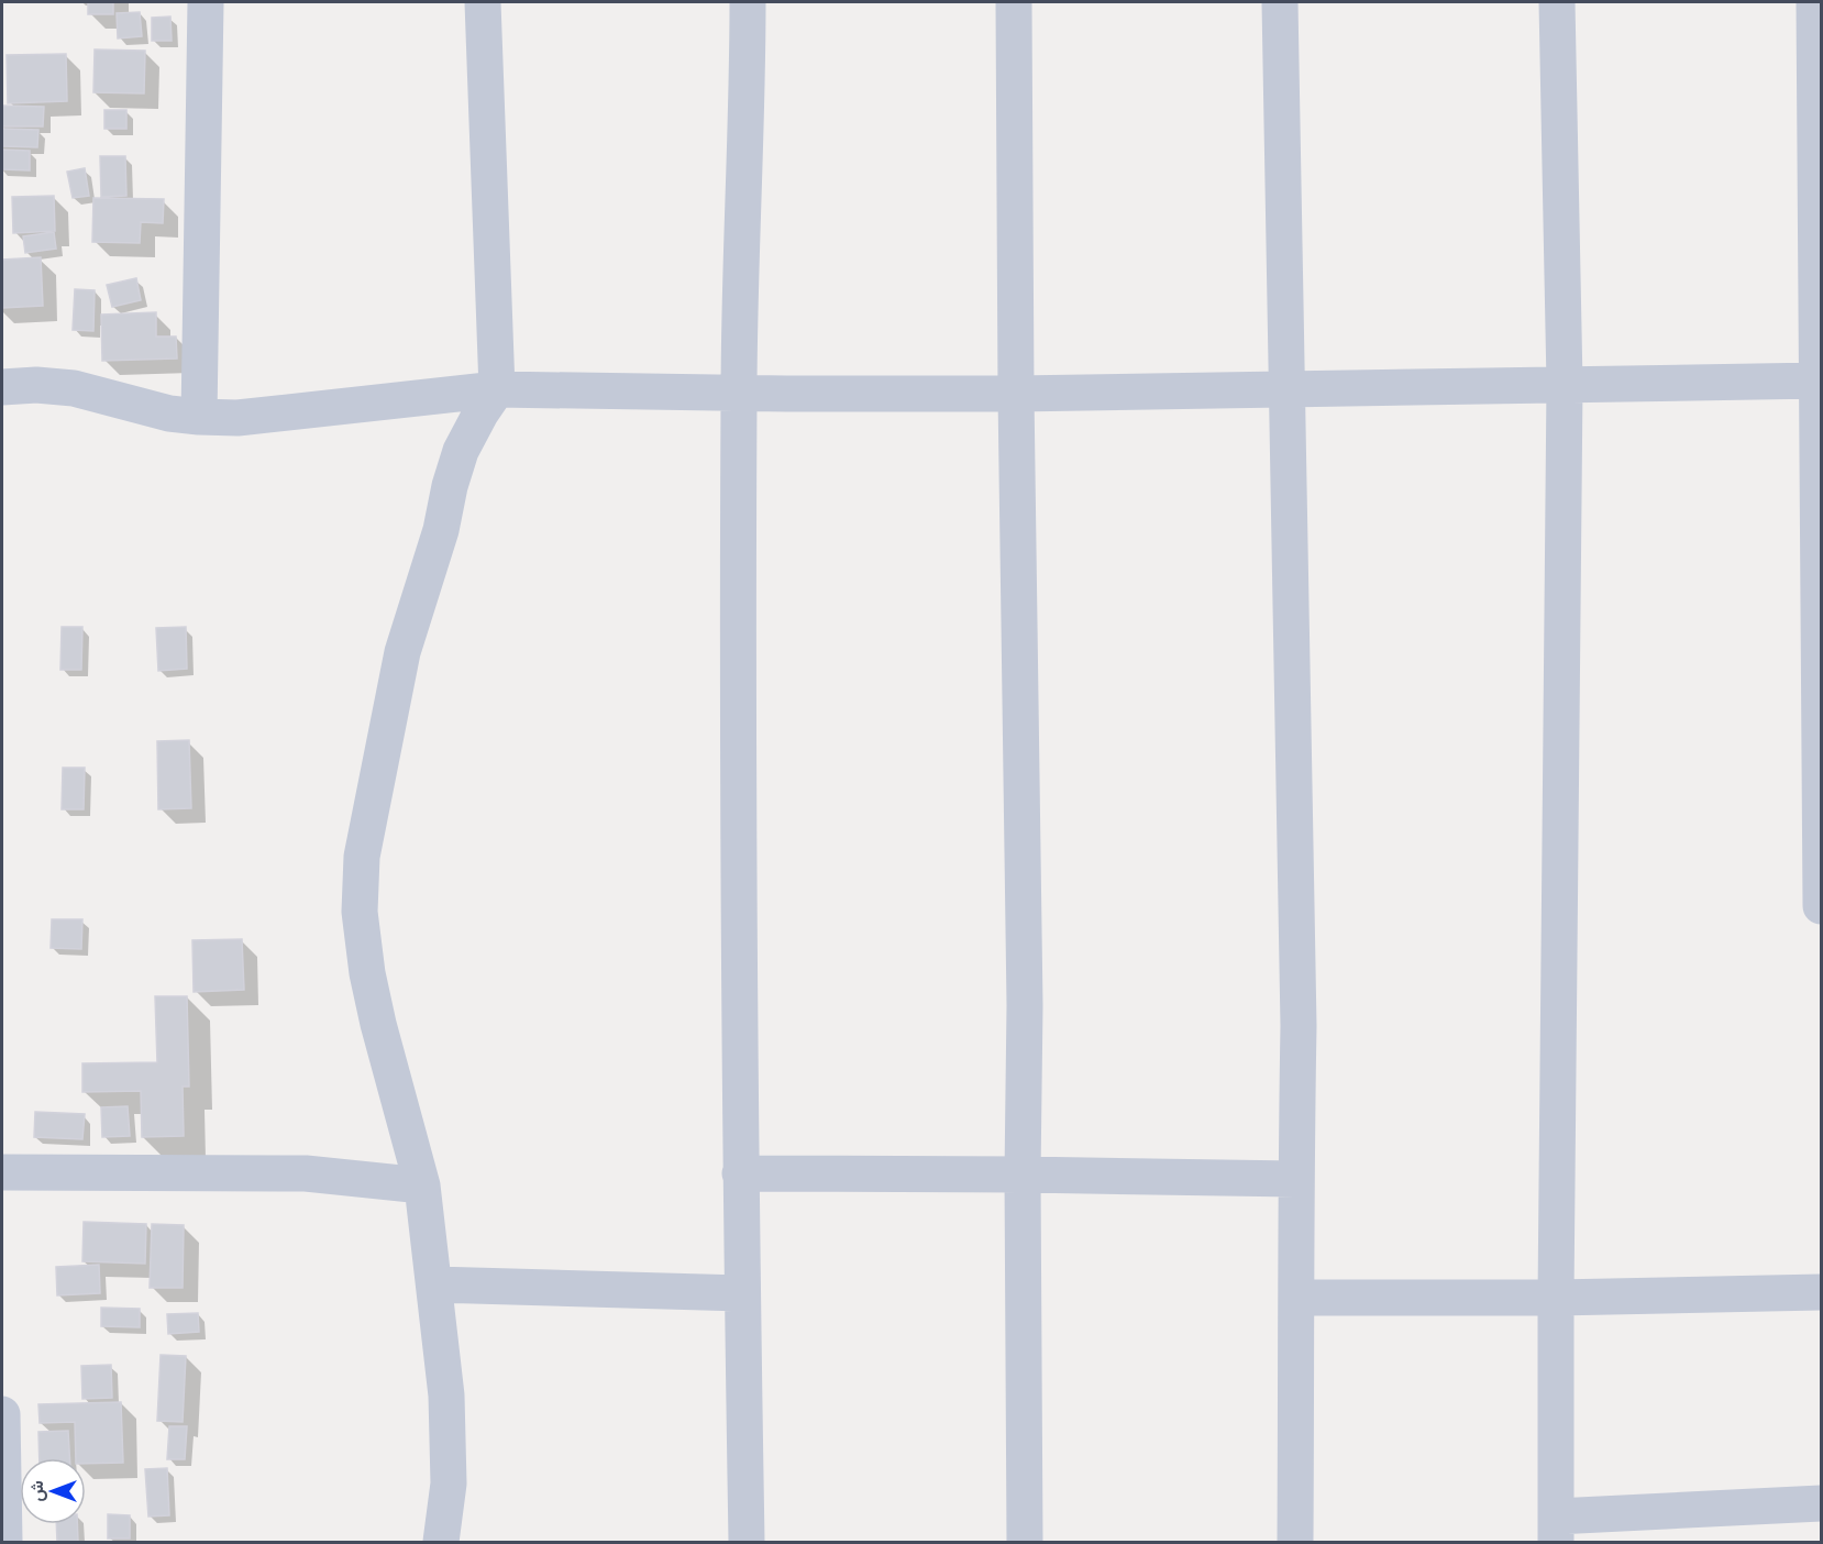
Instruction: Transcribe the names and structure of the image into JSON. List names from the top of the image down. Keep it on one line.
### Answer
{"north":"left"}
